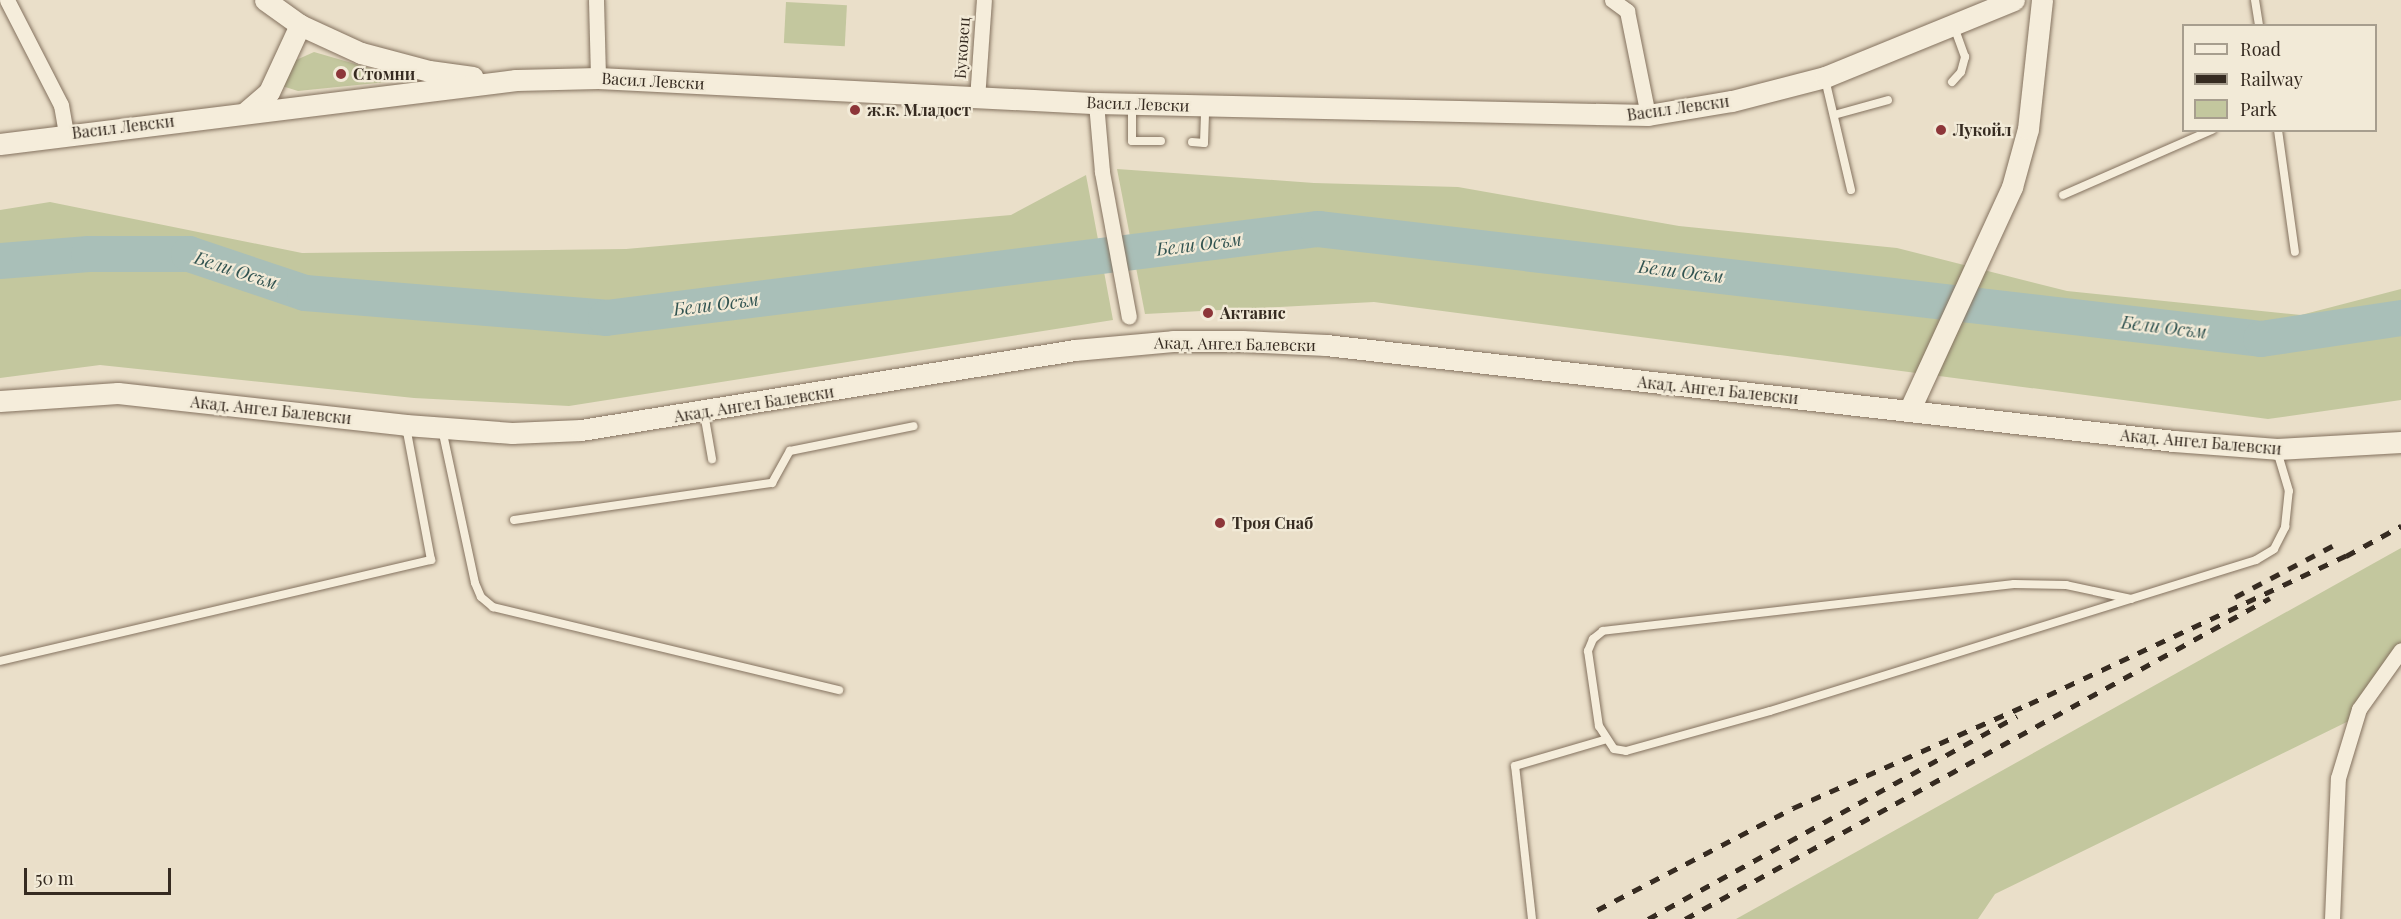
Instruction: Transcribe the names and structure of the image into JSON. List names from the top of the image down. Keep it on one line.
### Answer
{"streets":{"street":["Буковец","Васил Левски","Акад. Ангел Балевски"]},"crossings":[["Буковец","Васил Левски"]],"water":["Бели Осъм"],"places":["Стомни","ж.к. Младост","Лукойл","Актавис","Троя Снаб"],"legend":["Road","Railway","Park"],"scale_bar":"50 m"}
